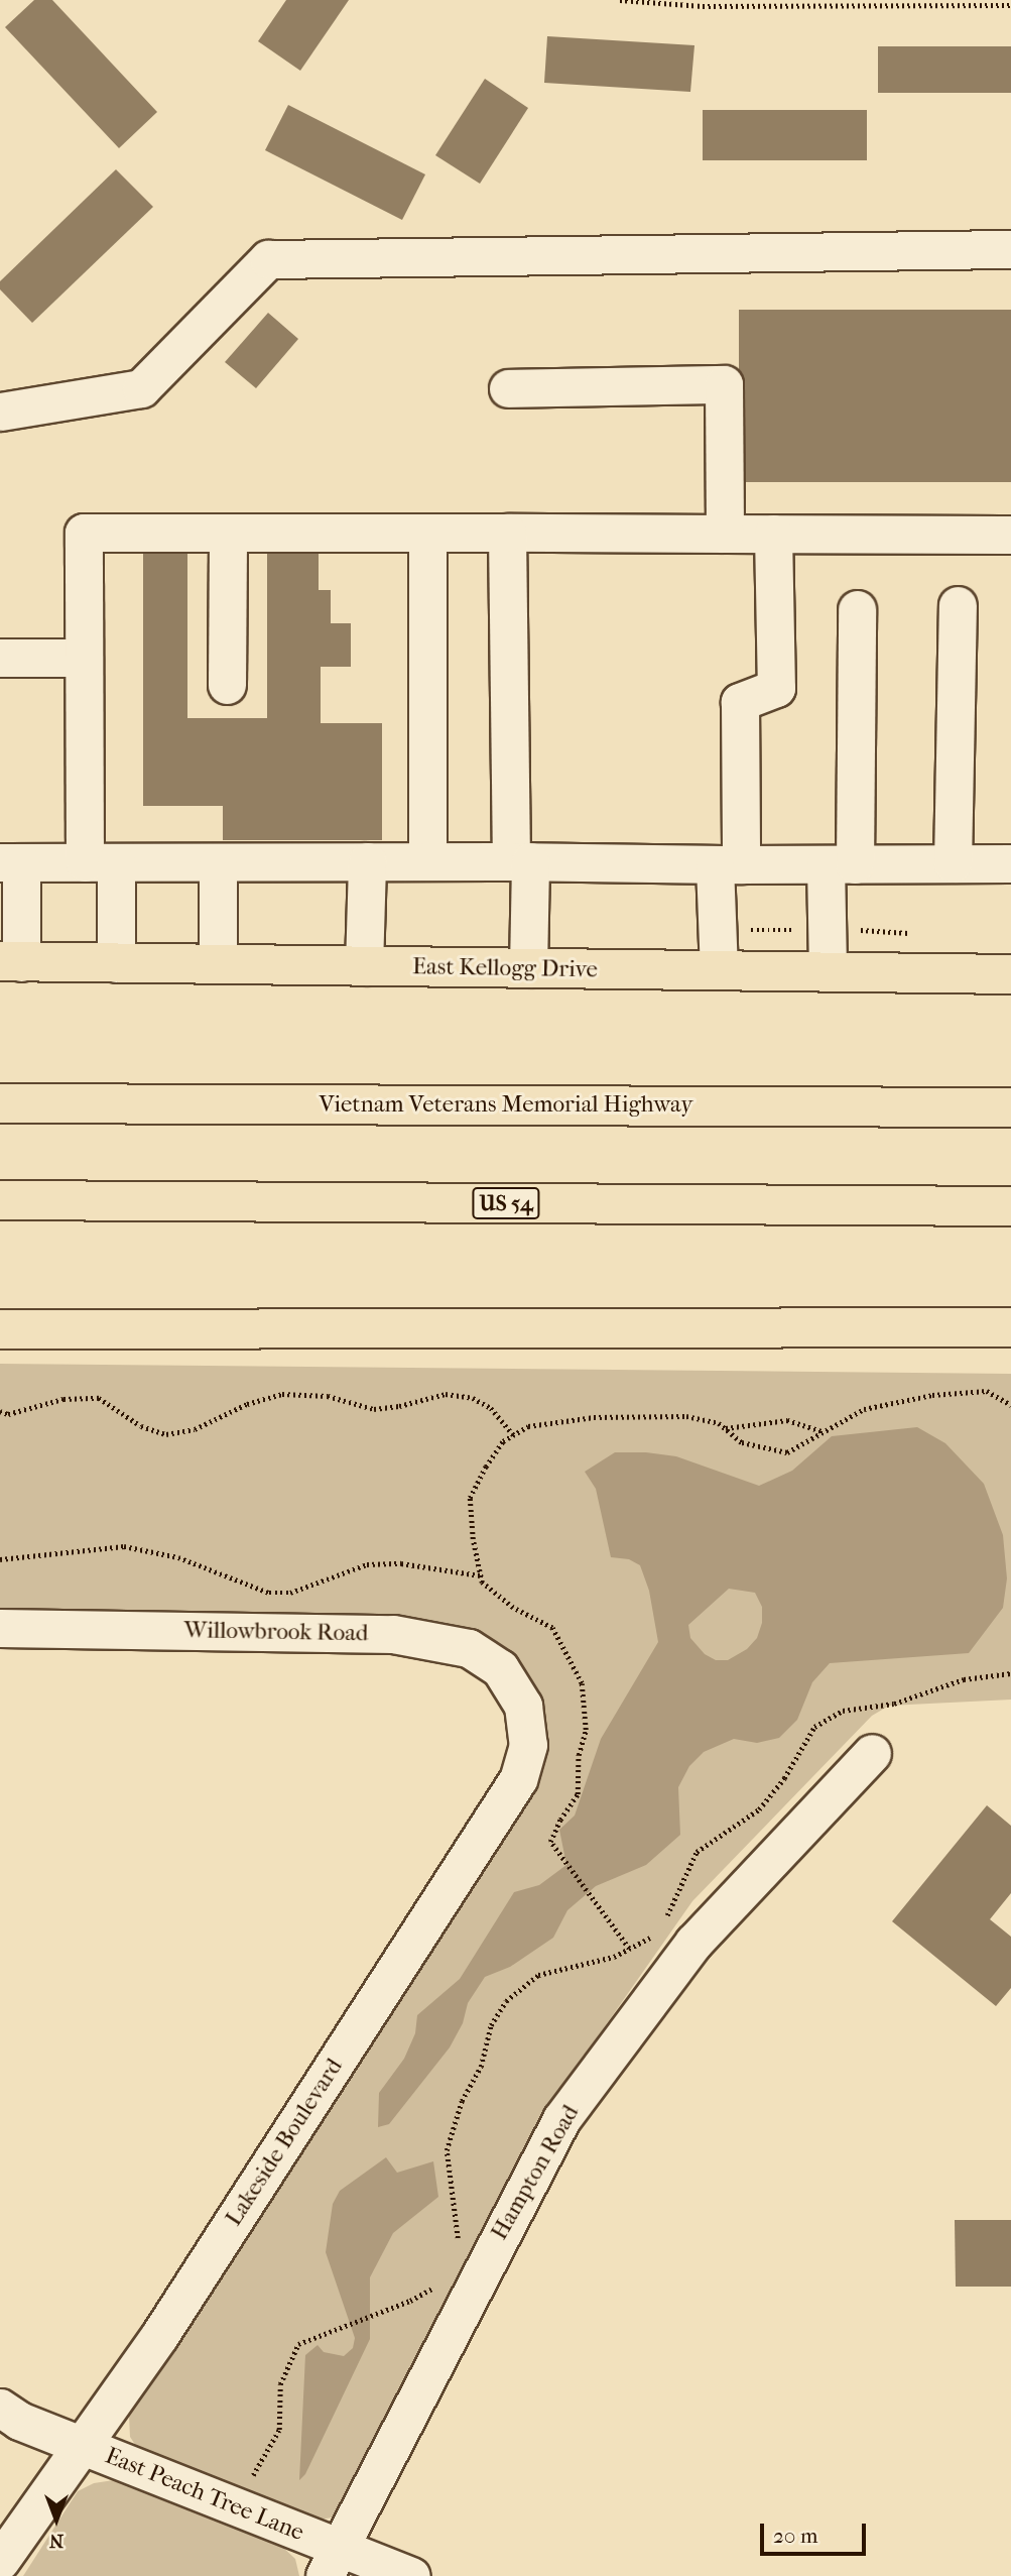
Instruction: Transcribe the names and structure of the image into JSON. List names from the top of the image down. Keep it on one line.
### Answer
{"streets":{"main road":["East Kellogg Drive","Vietnam Veterans Memorial Highway","US 54"],"street":["Willowbrook Road","Lakeside Boulevard","Hampton Road","East Peach Tree Lane"]},"crossings":[["Willowbrook Road","Lakeside Boulevard"],["Lakeside Boulevard","East Peach Tree Lane"],["Hampton Road","East Peach Tree Lane"]],"scale_bar":"20 m","north":"bottom"}
